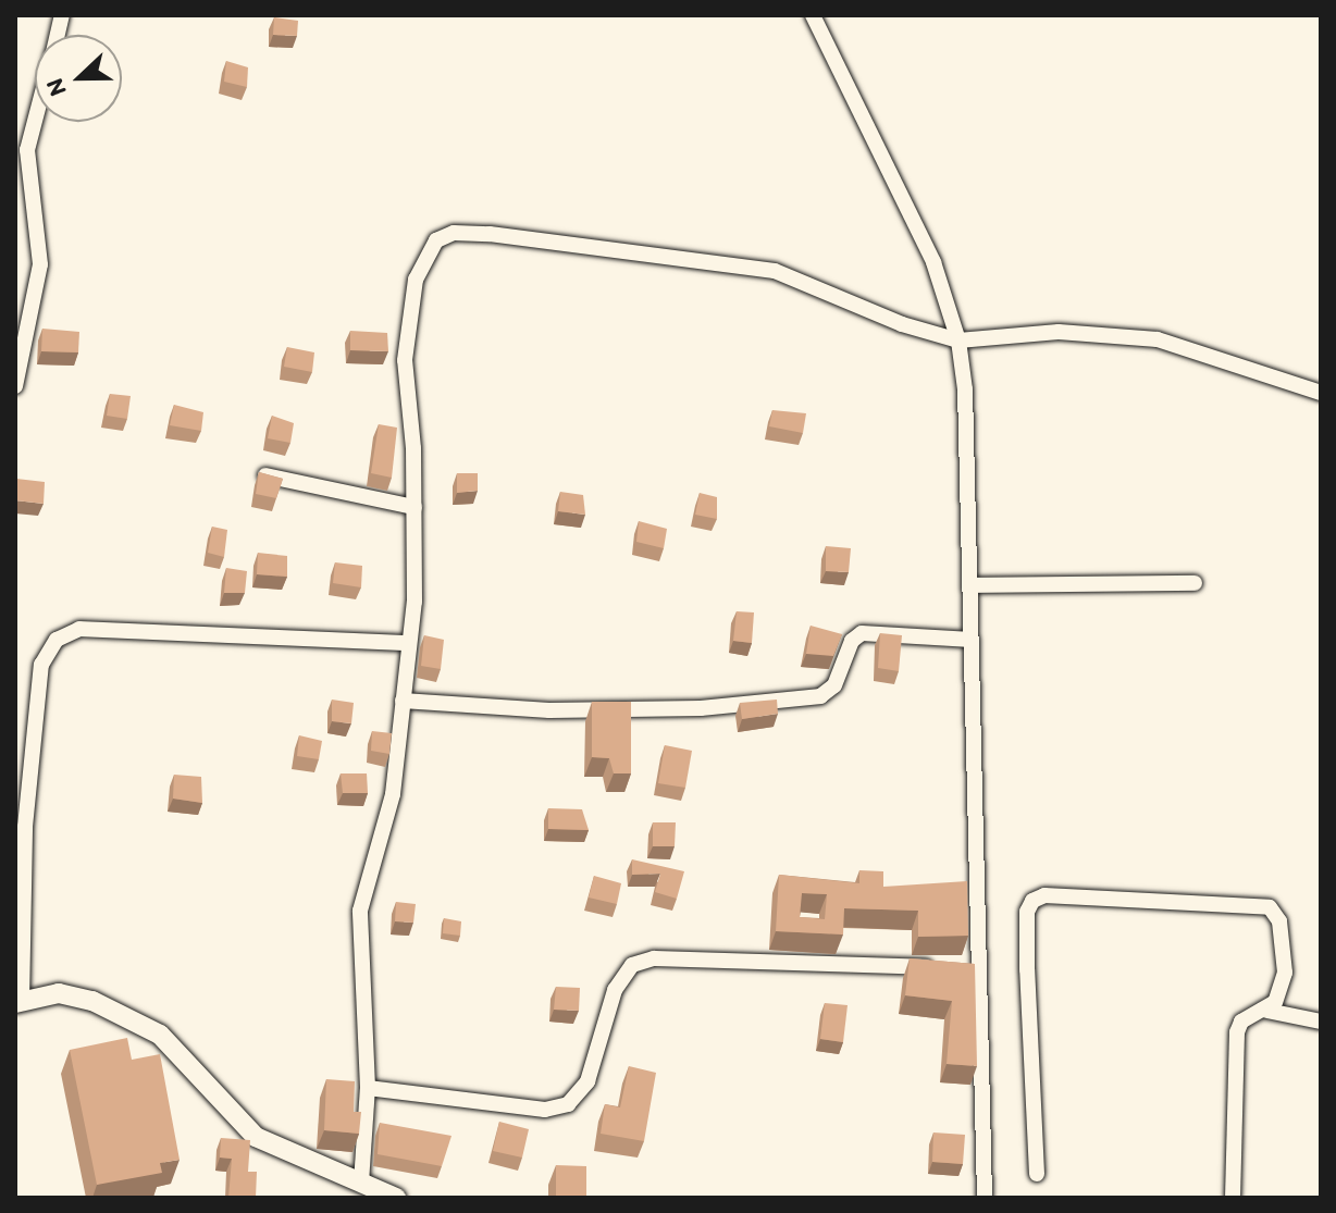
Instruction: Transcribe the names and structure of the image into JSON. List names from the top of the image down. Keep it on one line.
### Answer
{"north":"left"}
